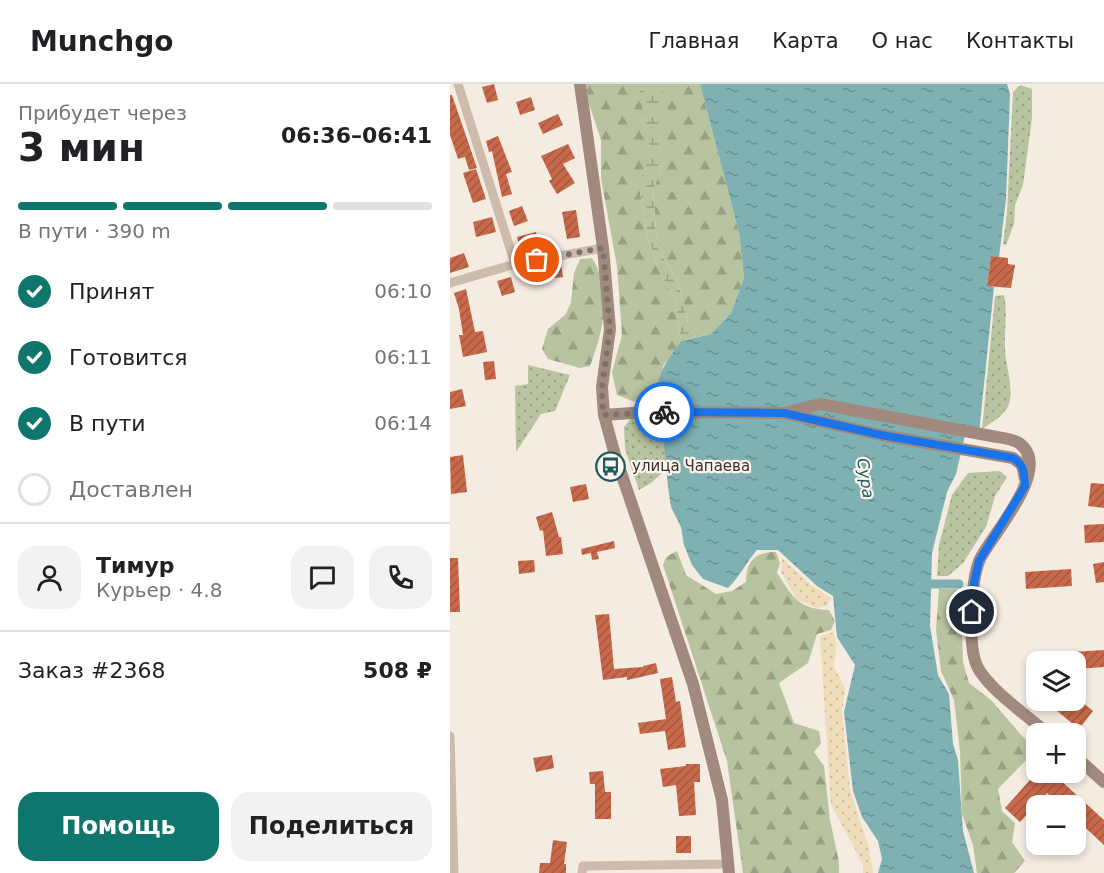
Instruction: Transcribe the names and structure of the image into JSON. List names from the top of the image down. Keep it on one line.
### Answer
{"water":["Сура"],"places":{"bus stop":["улица Чапаева"]},"page":{"header":"Munchgo","nav":["Главная","Карта","О нас","Контакты"],"heading":["3 мин","Прибудет через","06:36–06:41"],"panel":["Тимур","Курьер · 4.8","Заказ #2368","508 ₽"],"bar":"В пути · 390 m","list":[["Принят","06:10"],["Готовится","06:11"],["В пути","06:14"],"Доставлен"],"map_buttons":["+","−"],"buttons":["Помощь","Поделиться"]}}
